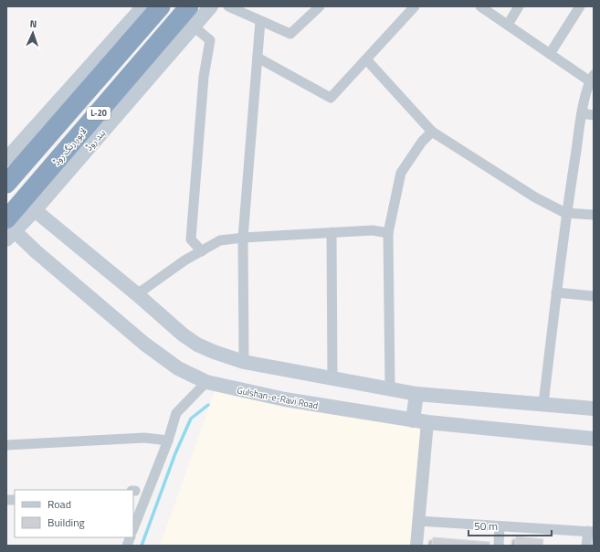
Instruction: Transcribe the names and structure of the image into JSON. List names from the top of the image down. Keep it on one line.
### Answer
{"streets":{"highway":["L-20","لاہور رنگ روڈ"],"main road":["بند روڈ","Gulshan-e-Ravi Road"]},"crossings":[["بند روڈ","لاہور رنگ روڈ"],["بند روڈ","Gulshan-e-Ravi Road"],["لاہور رنگ روڈ","Gulshan-e-Ravi Road"]],"legend":["Road","Building"],"scale_bar":"50 m","north":"top"}
